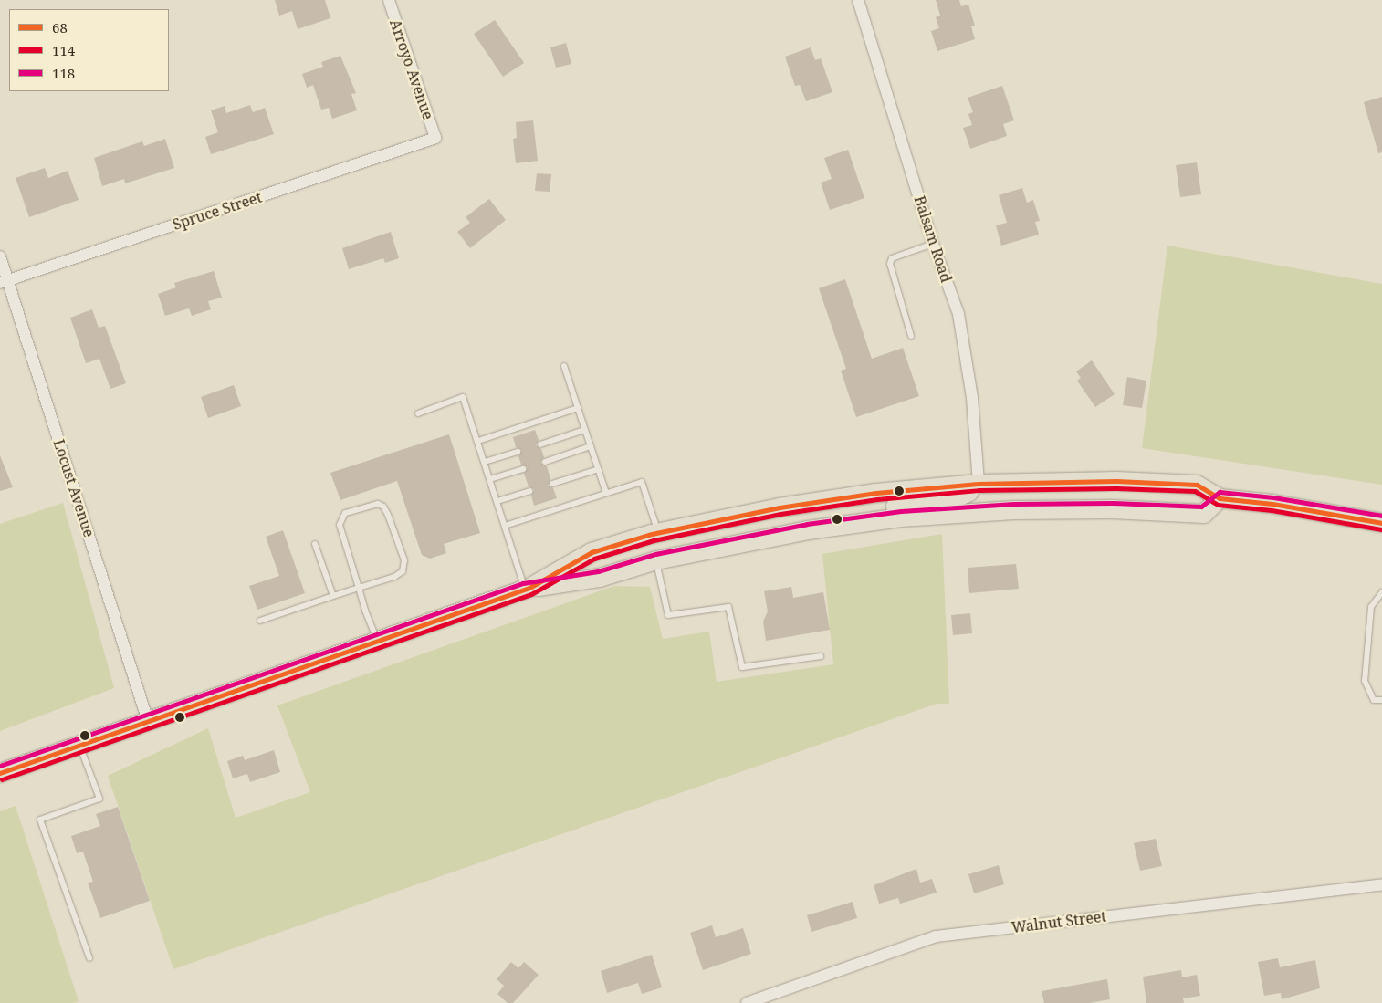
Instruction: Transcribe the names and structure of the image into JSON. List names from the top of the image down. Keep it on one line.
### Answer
{"streets":{"street":["Arroyo Avenue","Spruce Street","Balsam Road","Locust Avenue","Walnut Street"]},"crossings":[["Arroyo Avenue","Spruce Street"],["Spruce Street","Locust Avenue"]],"lines":["transit line 68","transit line 114","transit line 118"],"legend":["68","114","118"]}
